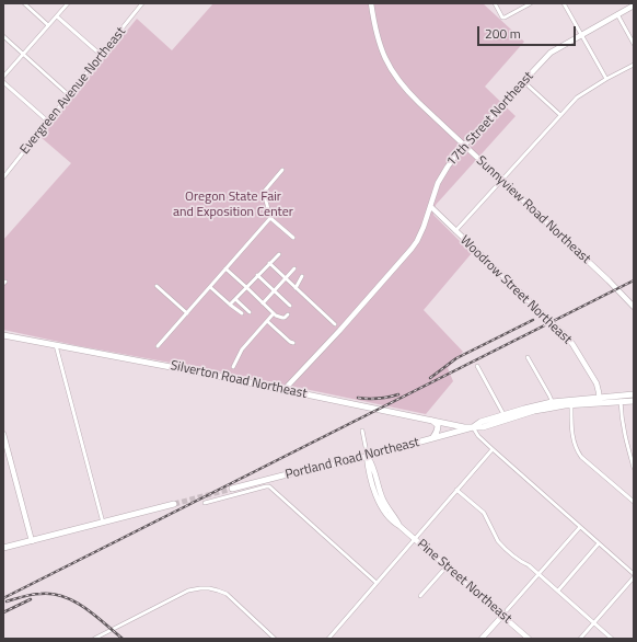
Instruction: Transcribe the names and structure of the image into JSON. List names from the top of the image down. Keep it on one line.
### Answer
{"streets":{"main road":["17th Street Northeast","Sunnyview Road Northeast","Woodrow Street Northeast","Silverton Road Northeast","Portland Road Northeast","Pine Street Northeast"],"street":["Evergreen Avenue Northeast"]},"crossings":[["17th Street Northeast","Sunnyview Road Northeast"],["17th Street Northeast","Woodrow Street Northeast"],["17th Street Northeast","Silverton Road Northeast"],["Silverton Road Northeast","Portland Road Northeast"],["Portland Road Northeast","Pine Street Northeast"]],"parks":["Oregon State Fair and Exposition Center"],"scale_bar":"200 m"}
